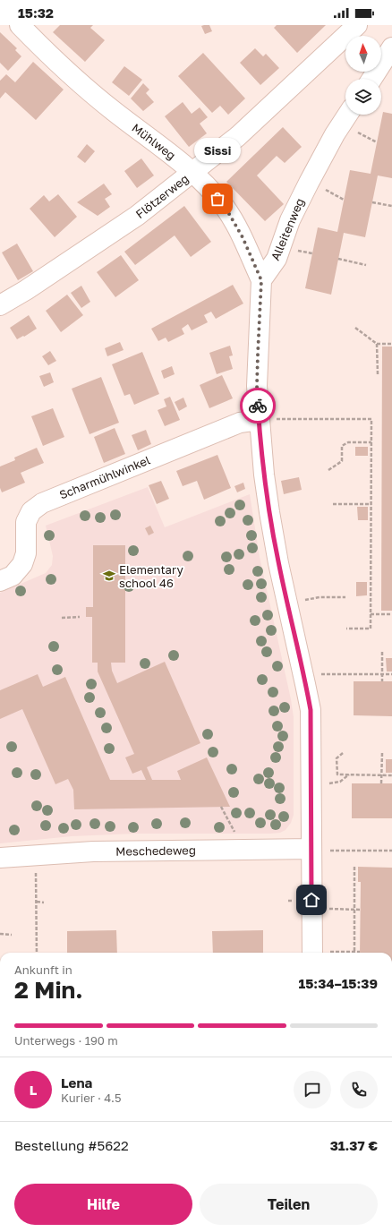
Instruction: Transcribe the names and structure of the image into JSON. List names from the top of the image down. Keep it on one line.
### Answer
{"streets":{"street":["Mühlweg","Flötzerweg","Alleitenweg","Scharmühlwinkel","Meschedeweg"]},"crossings":[["Mühlweg","Flötzerweg"],["Mühlweg","Alleitenweg"]],"places":{"other":["Sissi"],"school or university":["Elementary school 46"]},"north":"top","page":{"status":"15:32","bubble":"Sissi","heading":["2 Min.","Ankunft in","15:34–15:39"],"panel":["Lena","Kurier · 4.5","Bestellung #5622","31.37 €"],"bar":"Unterwegs · 190 m","round":"L","buttons":["Hilfe","Teilen"]}}
